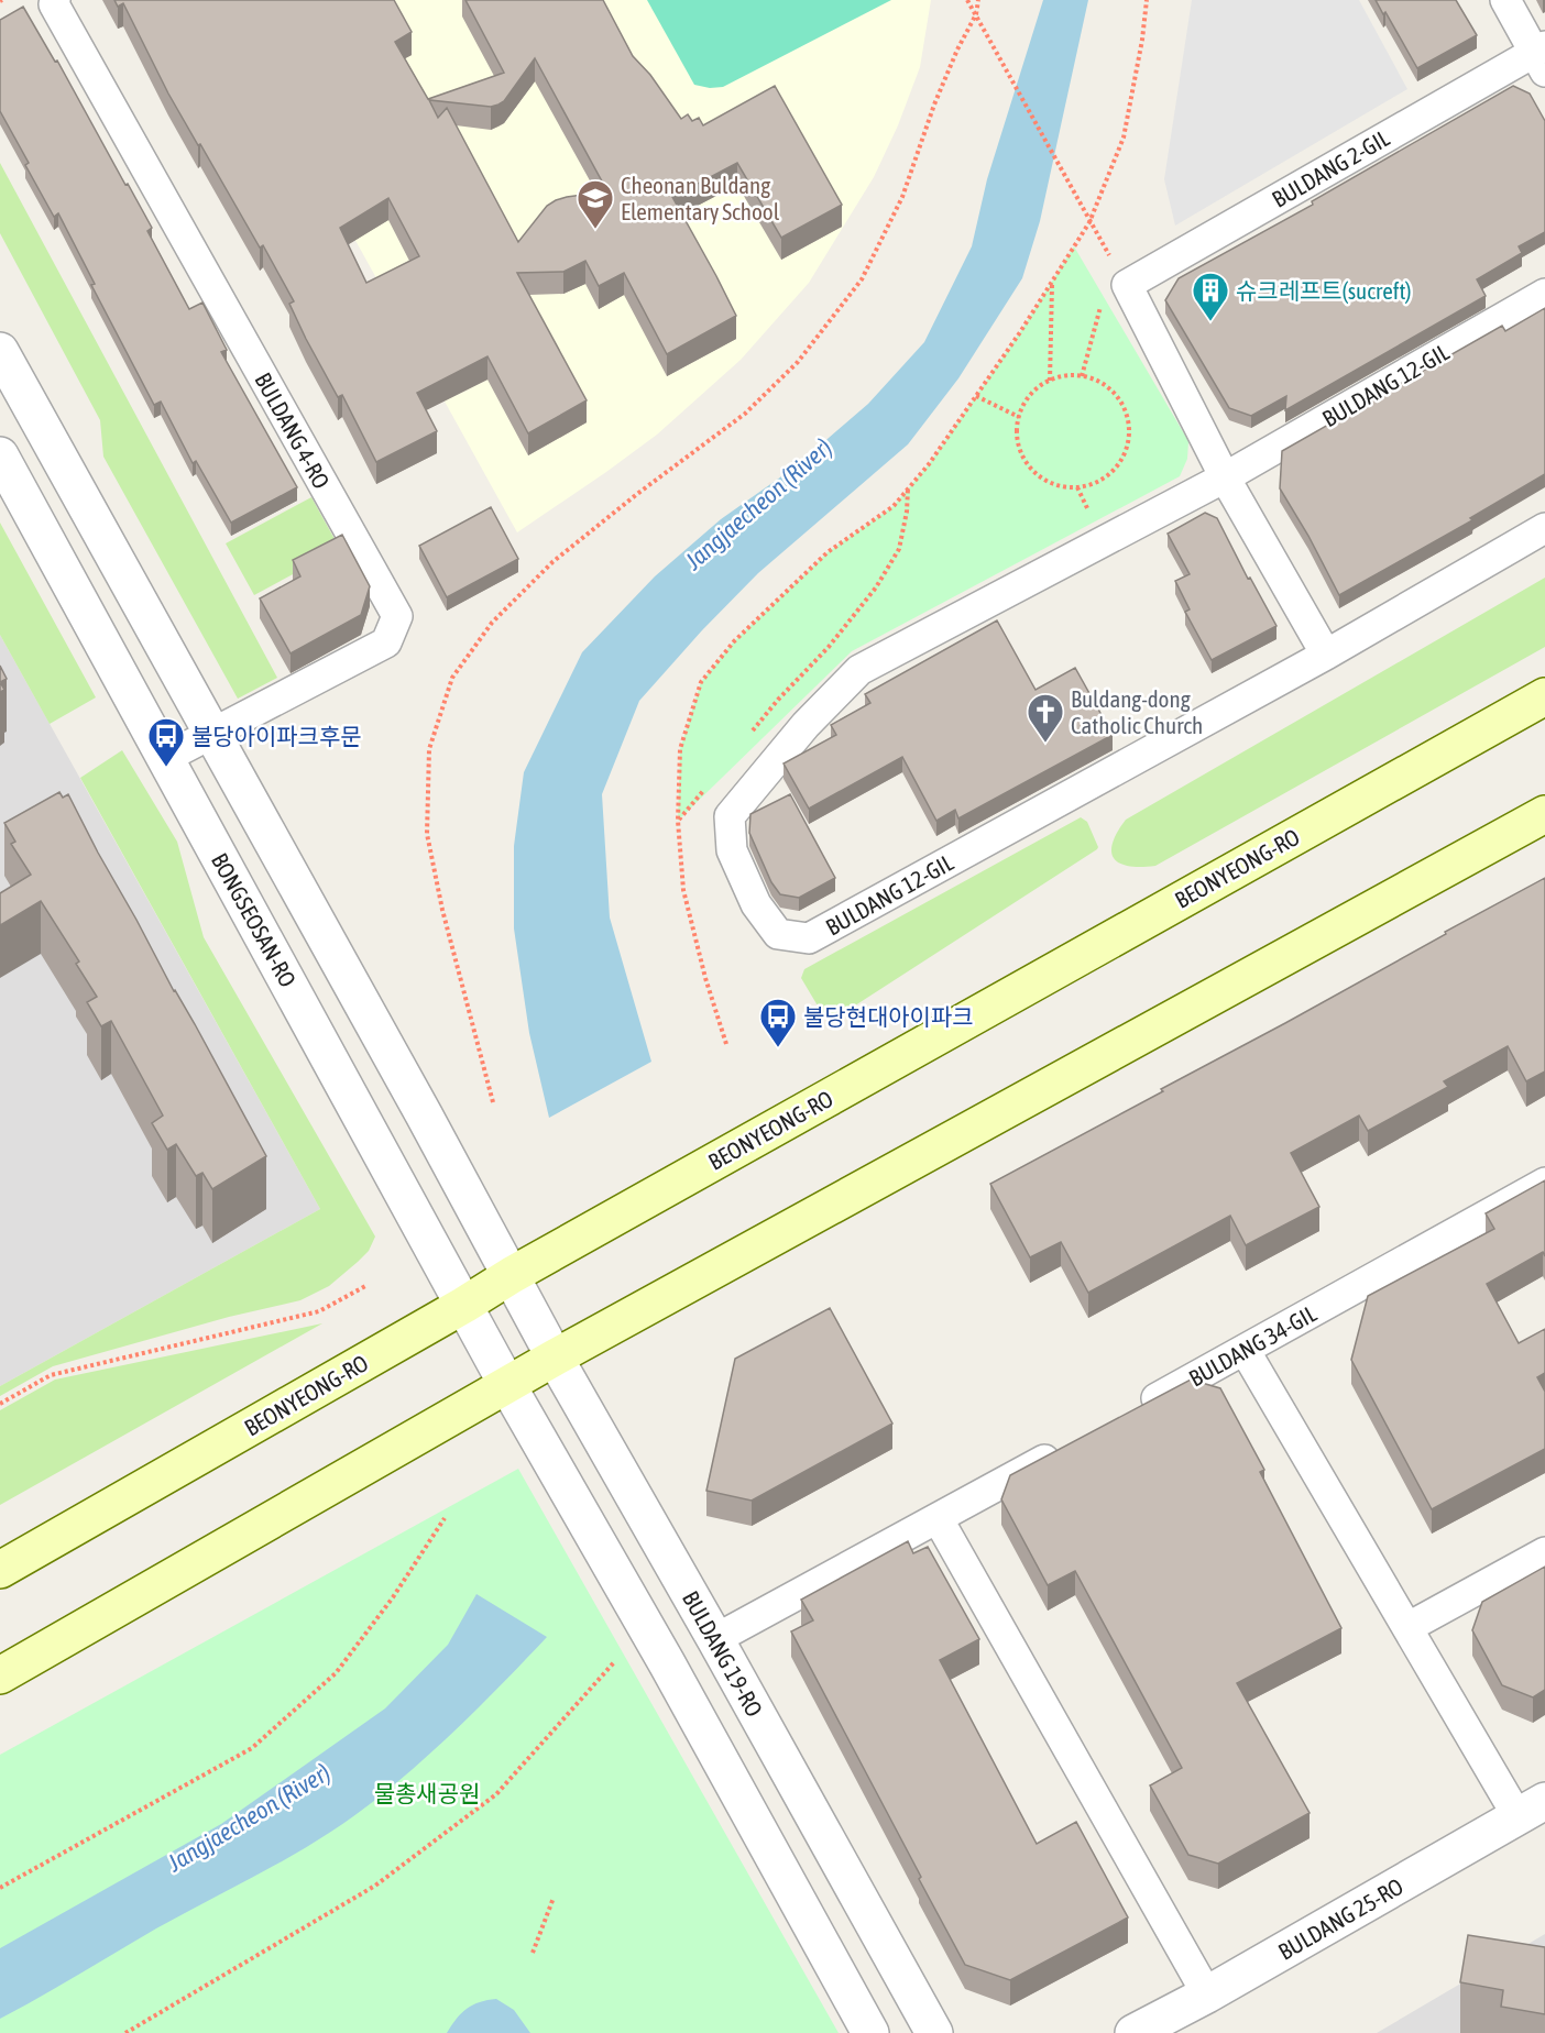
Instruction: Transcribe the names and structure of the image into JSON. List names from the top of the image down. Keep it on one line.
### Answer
{"streets":{"main road":["BEONYEONG-RO"],"street":["BULDANG 2-GIL","BULDANG 12-GIL","BULDANG 4-RO","BONGSEOSAN-RO","BULDANG 34-GIL","BULDANG 19-RO","BULDANG 25-RO"]},"crossings":[["BULDANG 4-RO","BONGSEOSAN-RO"],["BEONYEONG-RO","BONGSEOSAN-RO"],["BEONYEONG-RO","BULDANG 19-RO"]],"water":["Jangjaecheon (River)"],"parks":["물총새공원"],"places":{"school or university":["Cheonan Buldang Elementary School"],"building":["슈크레프트(sucreft)"],"church":["Buldang-dong Catholic Church"],"bus stop":["불당아이파크후문","불당현대아이파크"]}}
